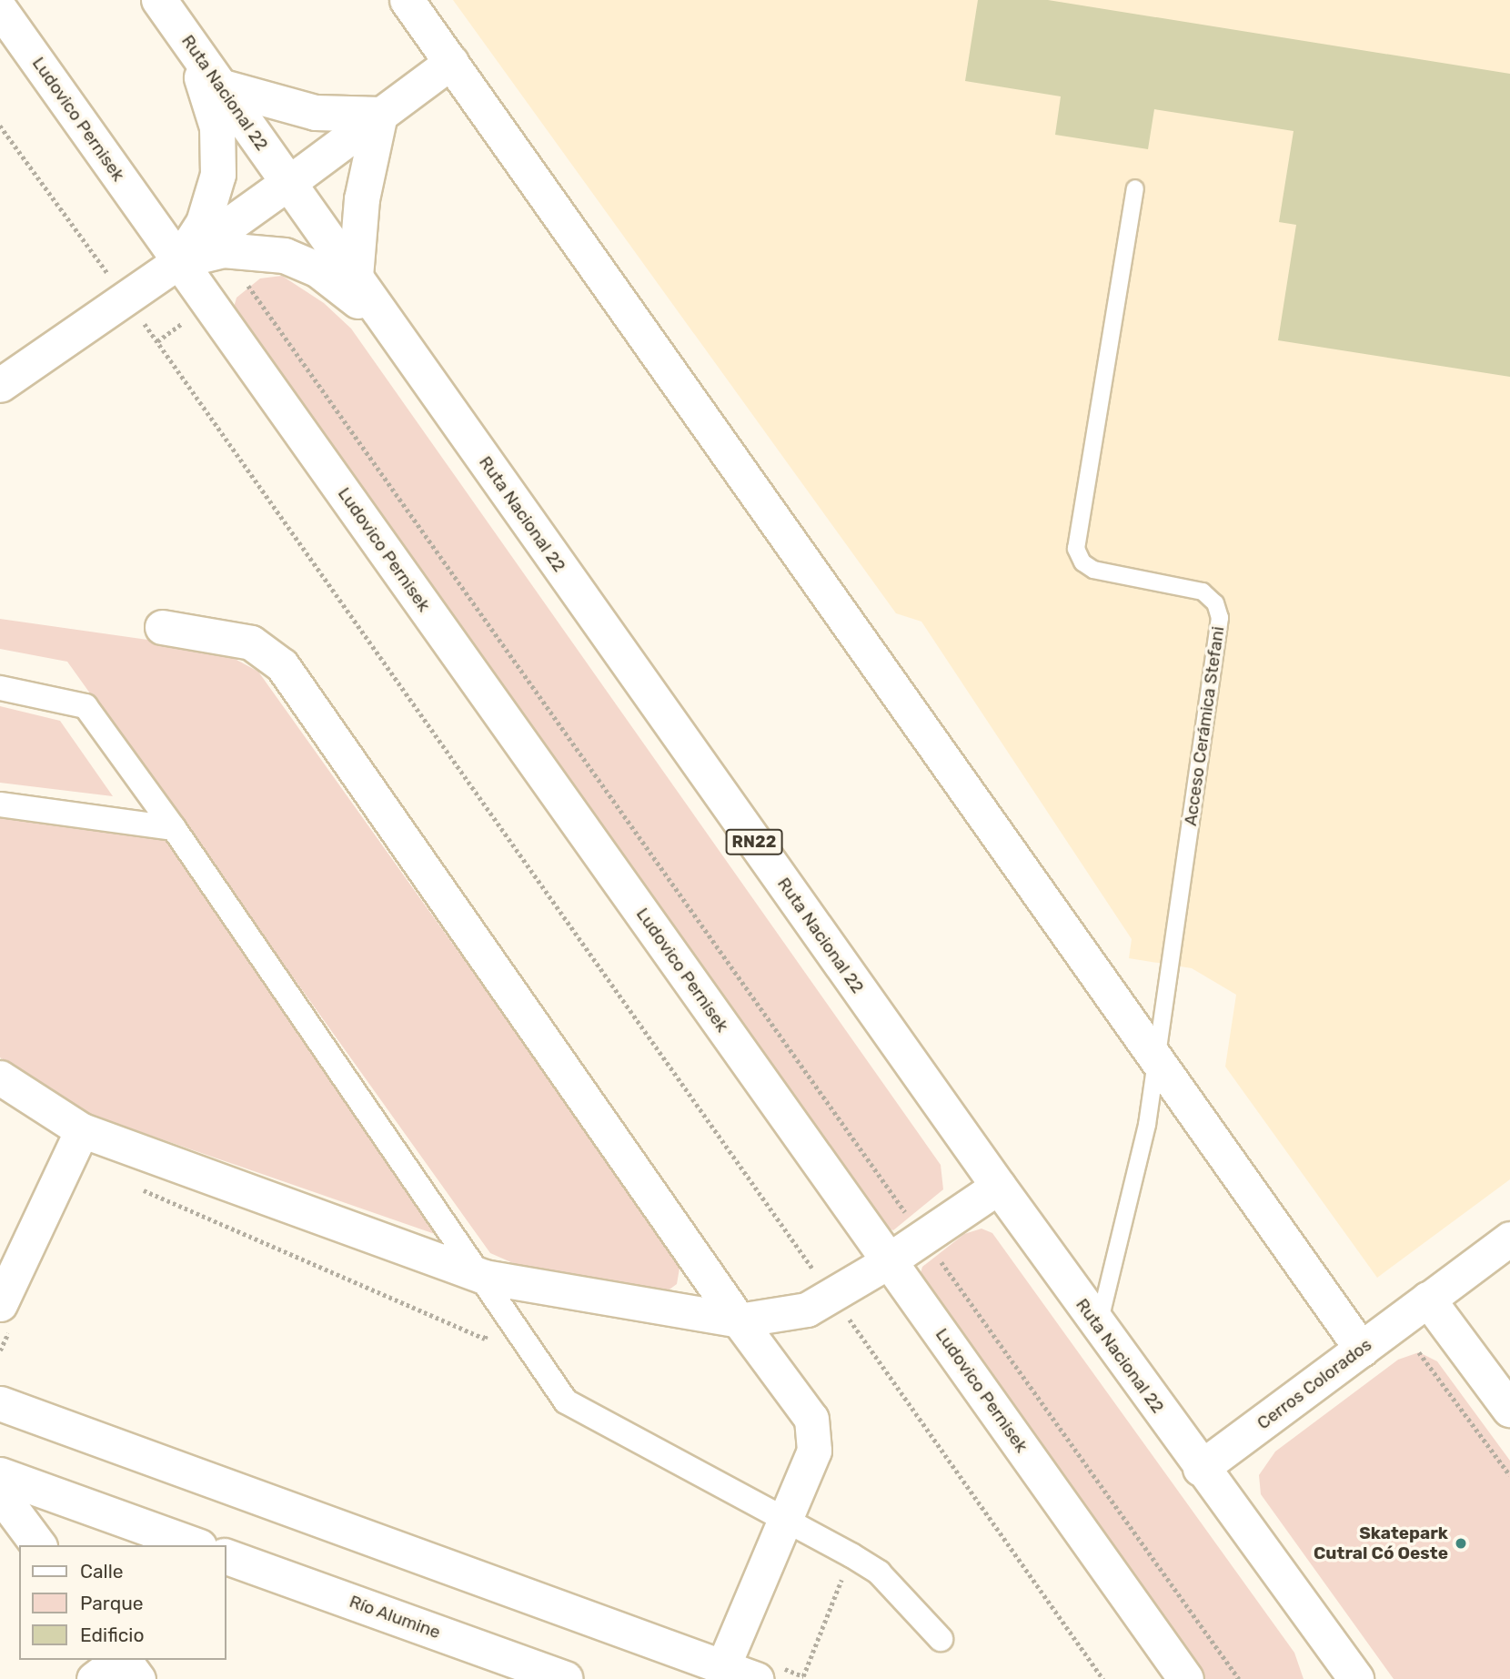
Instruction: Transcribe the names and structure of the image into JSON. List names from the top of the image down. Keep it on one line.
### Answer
{"streets":{"main road":["Ruta Nacional 22","Ludovico Pernisek","RN22","Cerros Colorados","Río Alumine"],"lane":["Acceso Cerámica Stefani"]},"crossings":[["Ruta Nacional 22","Acceso Cerámica Stefani"],["Ruta Nacional 22","Cerros Colorados"]],"places":["Skatepark Cutral Có Oeste"],"legend":["Calle","Parque","Edificio"]}
